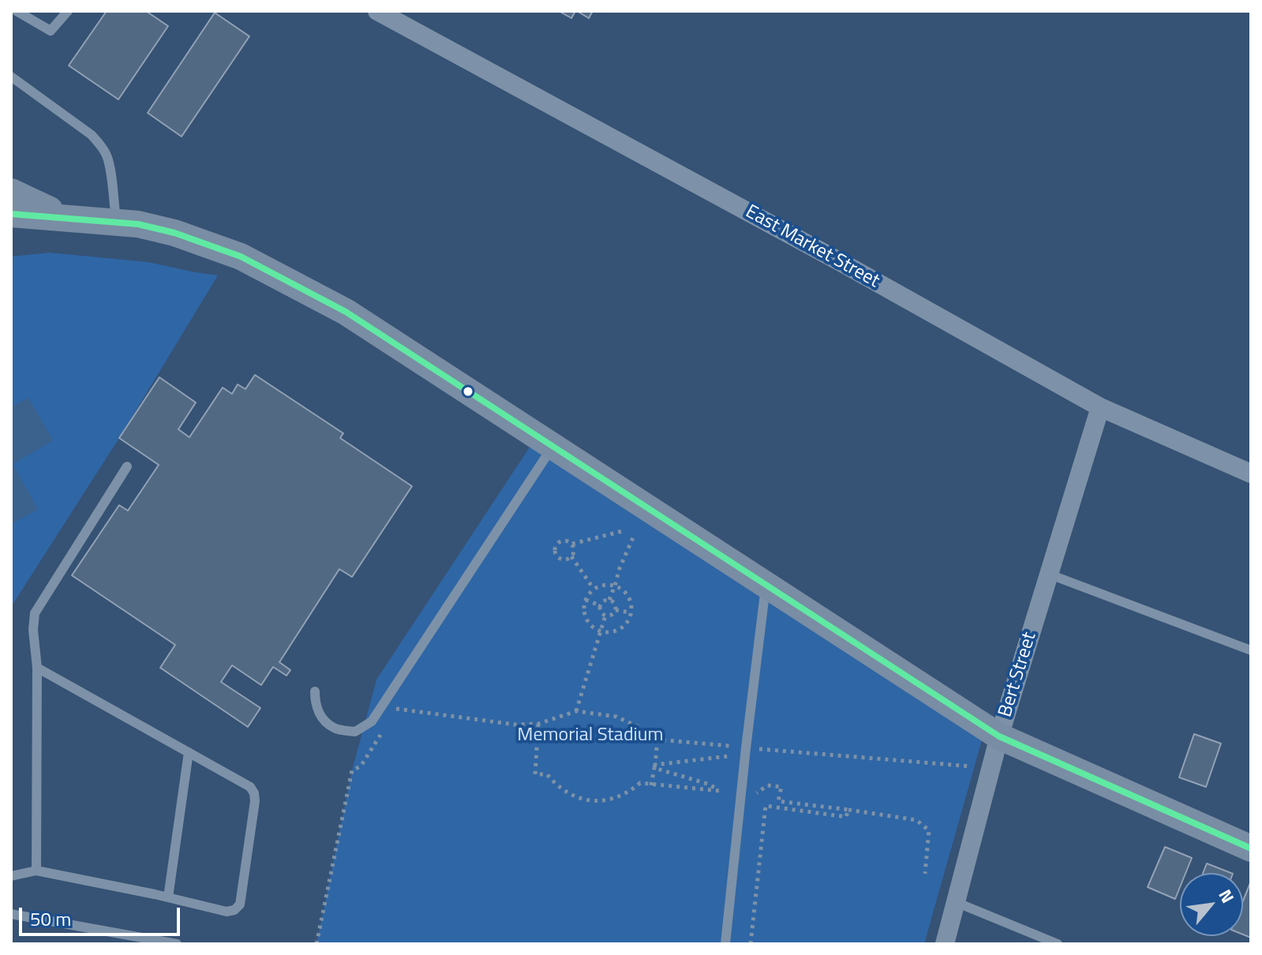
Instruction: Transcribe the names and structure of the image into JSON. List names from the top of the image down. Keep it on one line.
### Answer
{"streets":{"street":["East Market Street","Bert Street"]},"crossings":[["East Market Street","Bert Street"]],"parks":["Memorial Stadium"],"scale_bar":"50 m","north":"top right"}
